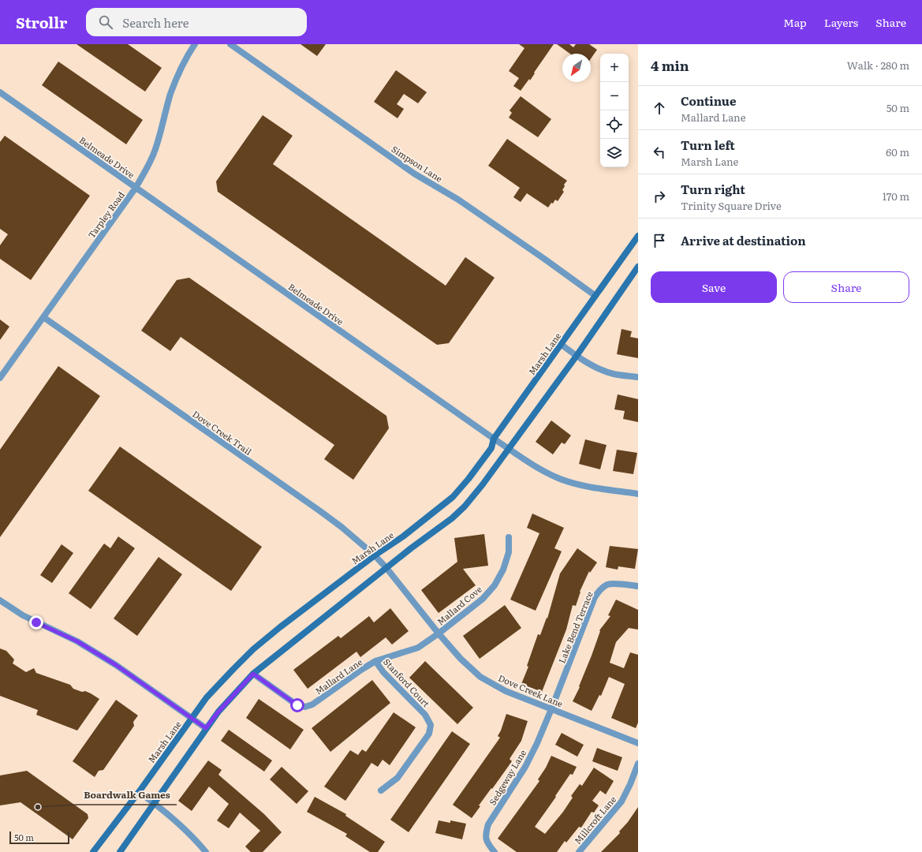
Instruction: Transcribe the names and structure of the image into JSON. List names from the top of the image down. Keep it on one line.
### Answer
{"streets":{"main road":["Marsh Lane"],"street":["Belmeade Drive","Simpson Lane","Tarpley Road","Dove Creek Trail","Mallard Cove","Lake Bend Terrace","Mallard Lane","Stanford Court","Dove Creek Lane","Sedgeway Lane","Millcroft Lane"]},"crossings":[["Belmeade Drive","Tarpley Road"],["Belmeade Drive","Marsh Lane"],["Simpson Lane","Marsh Lane"],["Tarpley Road","Dove Creek Trail"],["Marsh Lane","Dove Creek Trail"],["Dove Creek Trail","Dove Creek Lane"],["Mallard Cove","Mallard Lane"],["Mallard Cove","Dove Creek Lane"],["Lake Bend Terrace","Dove Creek Lane"],["Lake Bend Terrace","Sedgeway Lane"],["Mallard Lane","Stanford Court"],["Mallard Lane","Dove Creek Lane"],["Dove Creek Lane","Sedgeway Lane"]],"places":["Boardwalk Games"],"scale_bar":"50 m","north":"bottom left","page":{"header":"Strollr","search":"Search here","nav":["Map","Layers","Share"],"heading":["4 min","Walk · 280 m"],"map_buttons":["+","−"],"list":[["Continue","Mallard Lane","50 m"],["Turn left","Marsh Lane","60 m"],["Turn right","Trinity Square Drive","170 m"],"Arrive at destination"],"buttons":["Save","Share"],"scale":"50 m"}}
